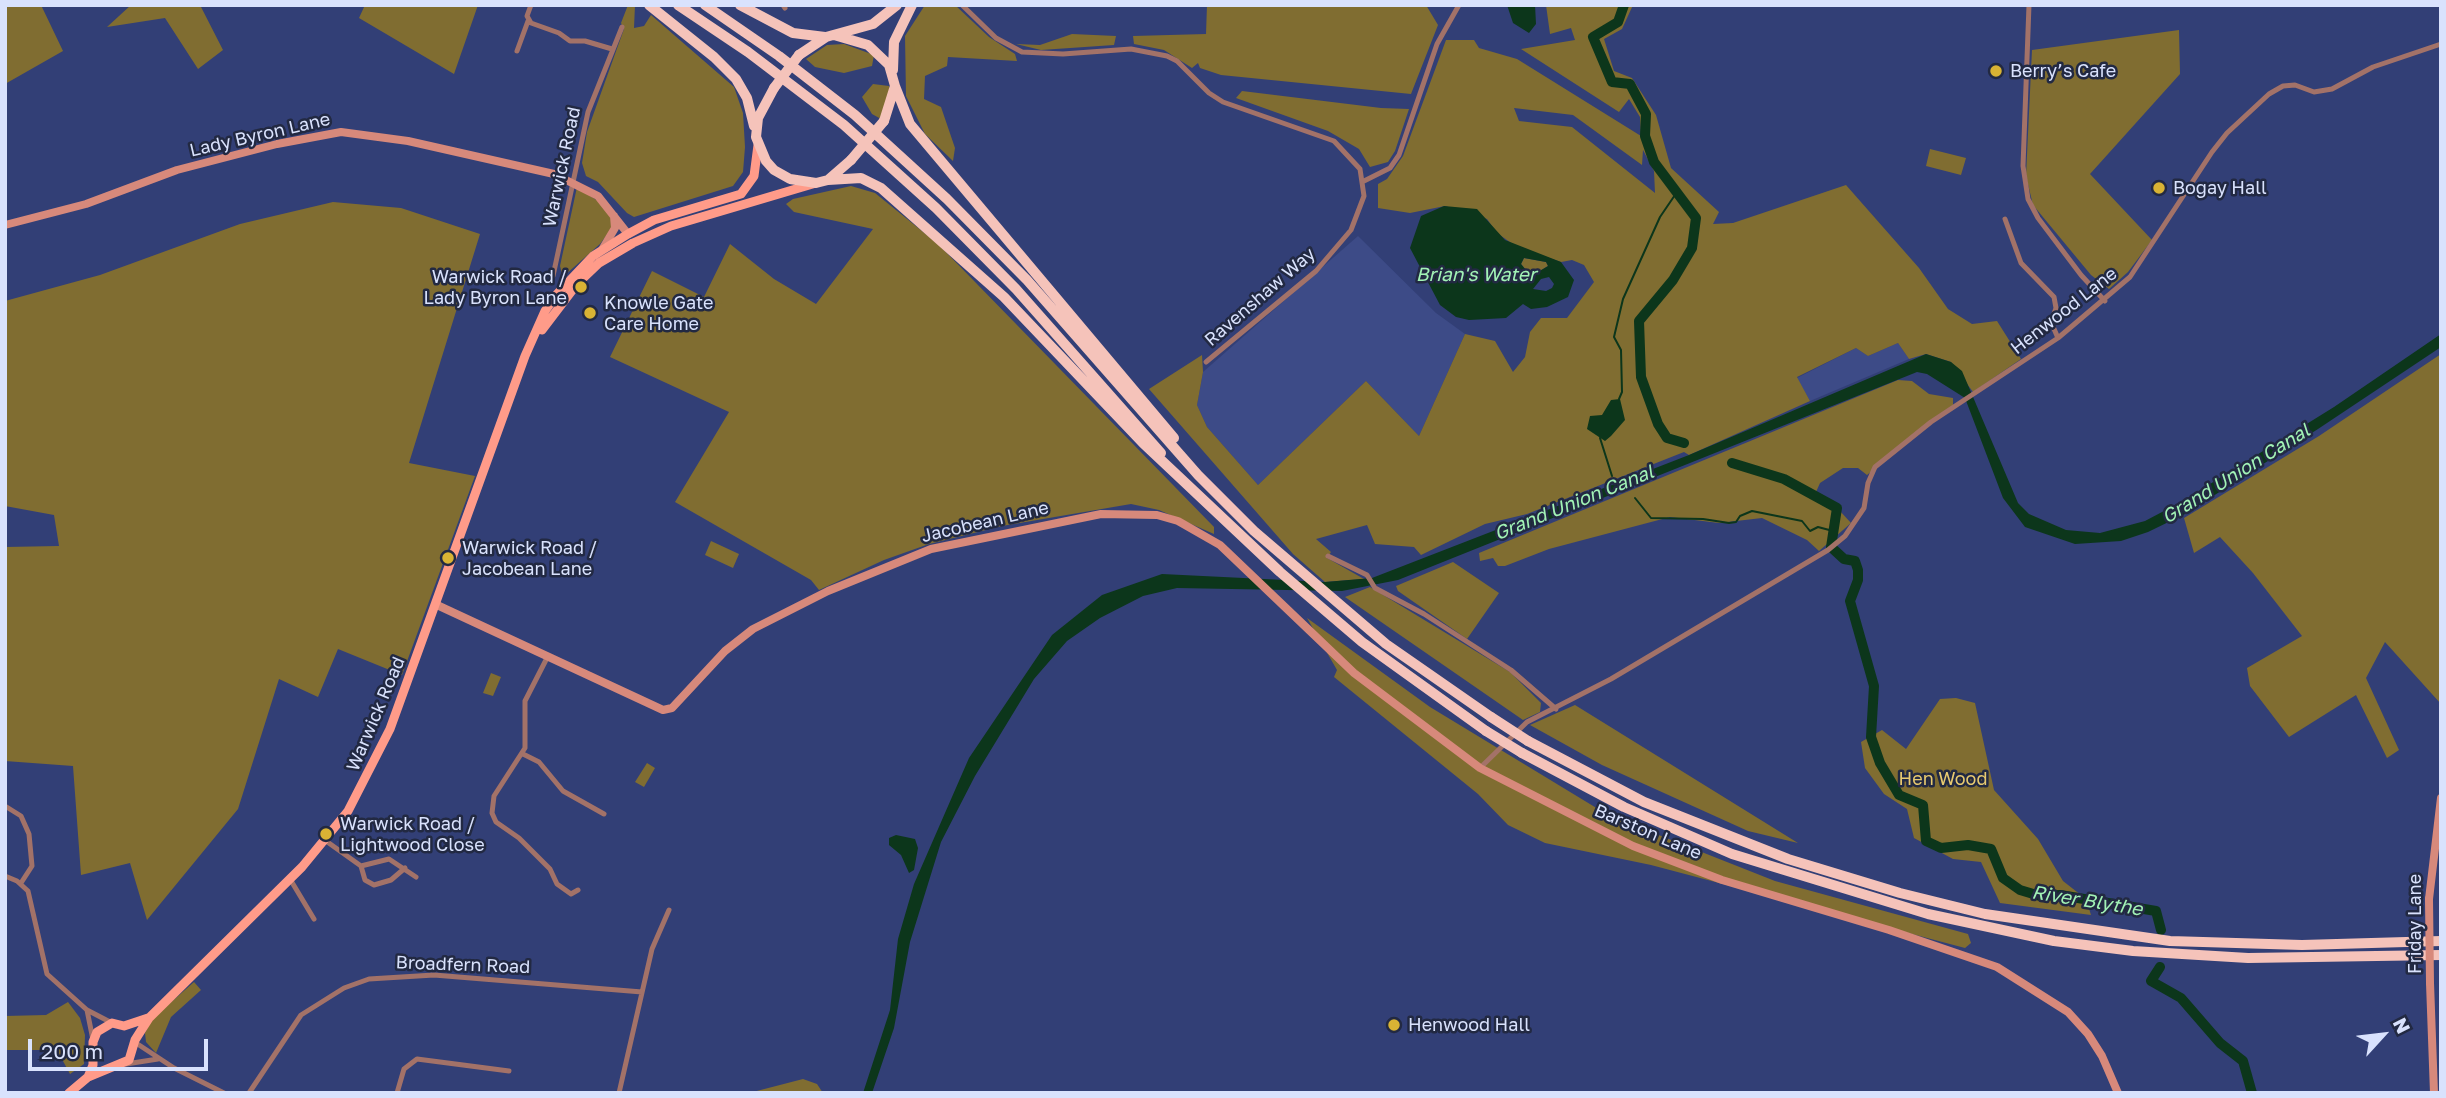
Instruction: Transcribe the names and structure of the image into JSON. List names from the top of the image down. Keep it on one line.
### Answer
{"streets":{"main road":["Warwick Road"],"street":["Lady Byron Lane","Ravenshaw Way","Henwood Lane","Jacobean Lane","Barston Lane","Friday Lane","Broadfern Road"]},"crossings":[["Lady Byron Lane","Warwick Road"],["Warwick Road","Jacobean Lane"],["Jacobean Lane","Barston Lane"]],"water":["Brian's Water","Grand Union Canal","River Blythe"],"parks":["Hen Wood"],"places":["Berry’s Cafe","Bogay Hall","Warwick Road / Lady Byron Lane","Knowle Gate Care Home","Warwick Road / Jacobean Lane","Warwick Road / Lightwood Close","Henwood Hall"],"scale_bar":"200 m","north":"top right"}
